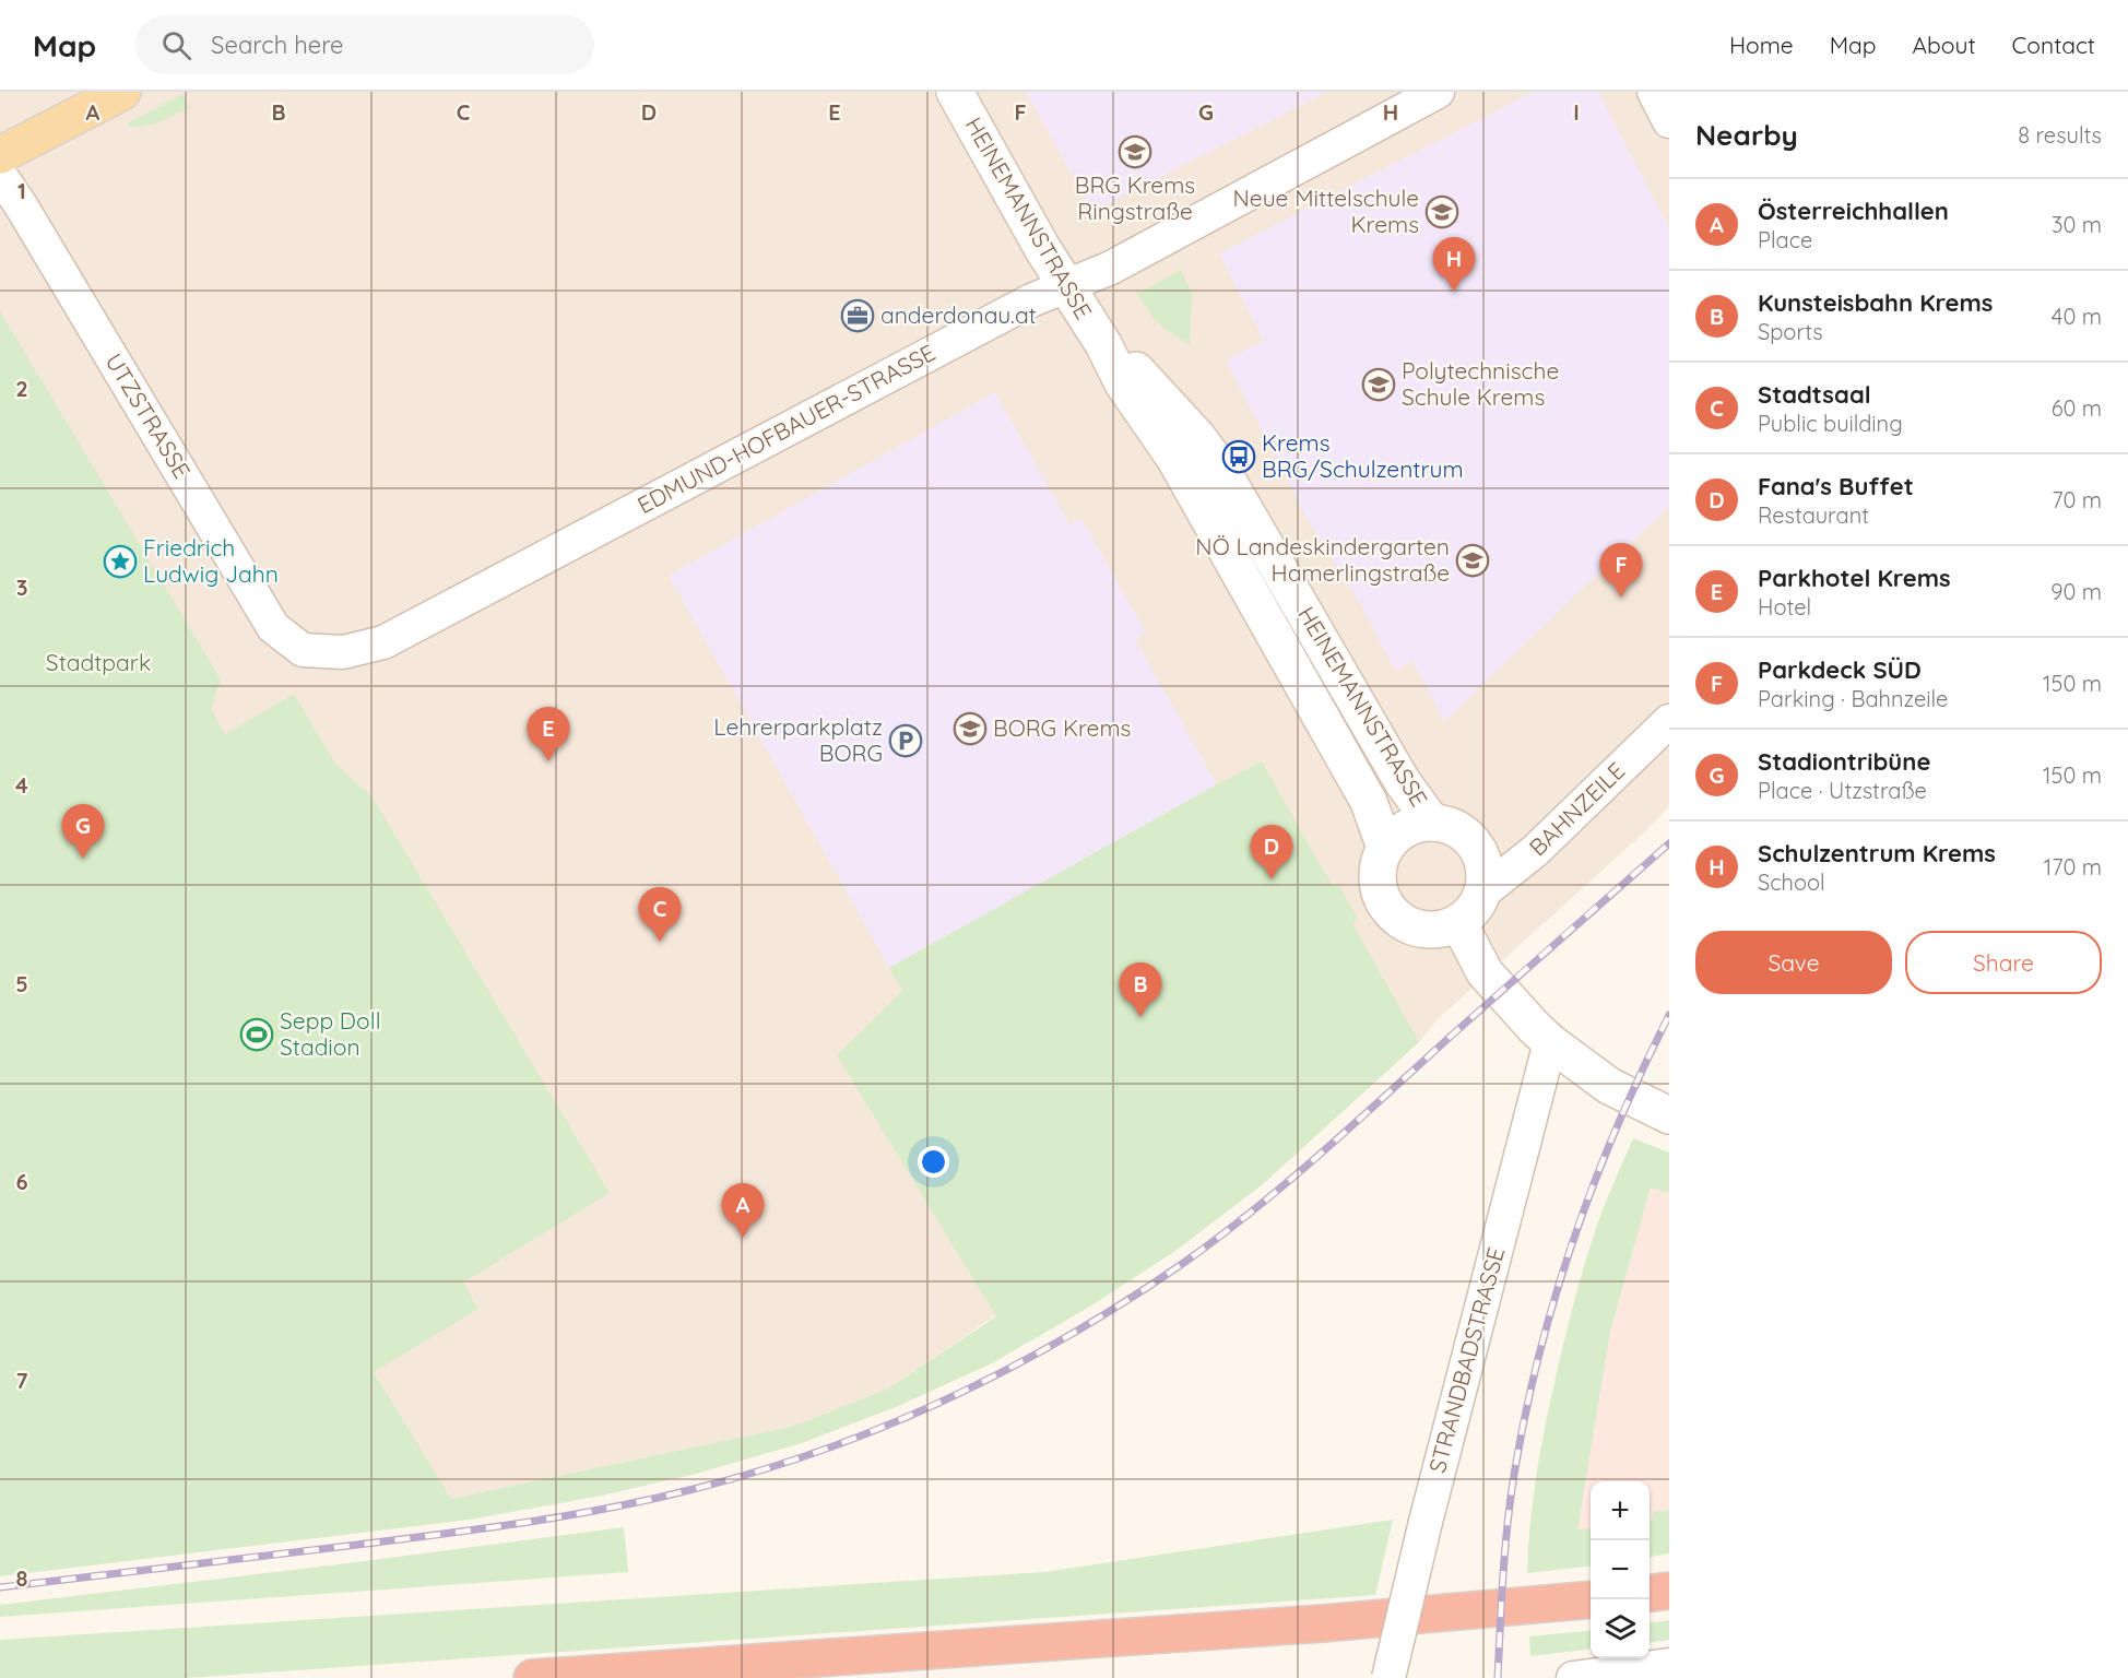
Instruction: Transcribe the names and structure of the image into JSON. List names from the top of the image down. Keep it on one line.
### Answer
{"streets":{"street":["HEINEMANNSTRASSE","UTZSTRASSE","EDMUND-HOFBAUER-STRASSE","BAHNZEILE","STRANDBADSTRASSE"]},"crossings":[["HEINEMANNSTRASSE","EDMUND-HOFBAUER-STRASSE"],["HEINEMANNSTRASSE","BAHNZEILE"],["UTZSTRASSE","EDMUND-HOFBAUER-STRASSE"]],"parks":["Stadtpark"],"places":{"school or university":["BRG Krems Ringstraße","Neue Mittelschule Krems","Polytechnische Schule Krems","NÖ Landeskindergarten Hamerlingstraße","BORG Krems"],"office":["anderdonau.at"],"bus stop":["Krems BRG/Schulzentrum"],"place":["Friedrich Ludwig Jahn"],"parking":["Lehrerparkplatz BORG"],"sports":["Sepp Doll Stadion"]},"page":{"header":"Map","search":"Search here","nav":["Home","Map","About","Contact"],"heading":["Nearby","8 results"],"list":[{"mark":"A","name":"Österreichhallen","note":"Place","value":"30 m"},{"mark":"B","name":"Kunsteisbahn Krems","note":"Sports","value":"40 m"},{"mark":"C","name":"Stadtsaal","note":"Public building","value":"60 m"},{"mark":"D","name":"Fana's Buffet","note":"Restaurant","value":"70 m"},{"mark":"E","name":"Parkhotel Krems","note":"Hotel","value":"90 m"},{"mark":"F","name":"Parkdeck SÜD","note":"Parking · Bahnzeile","value":"150 m"},{"mark":"G","name":"Stadiontribüne","note":"Place · Utzstraße","value":"150 m"},{"mark":"H","name":"Schulzentrum Krems","note":"School","value":"170 m"}],"pins":["H","F","E","G","D","C","B","A"],"buttons":["Save","Share"],"map_buttons":["+","−"]},"grid":{"columns":["A","B","C","D","E","F","G","H","I"],"rows":["1","2","3","4","5","6","7","8"]}}
